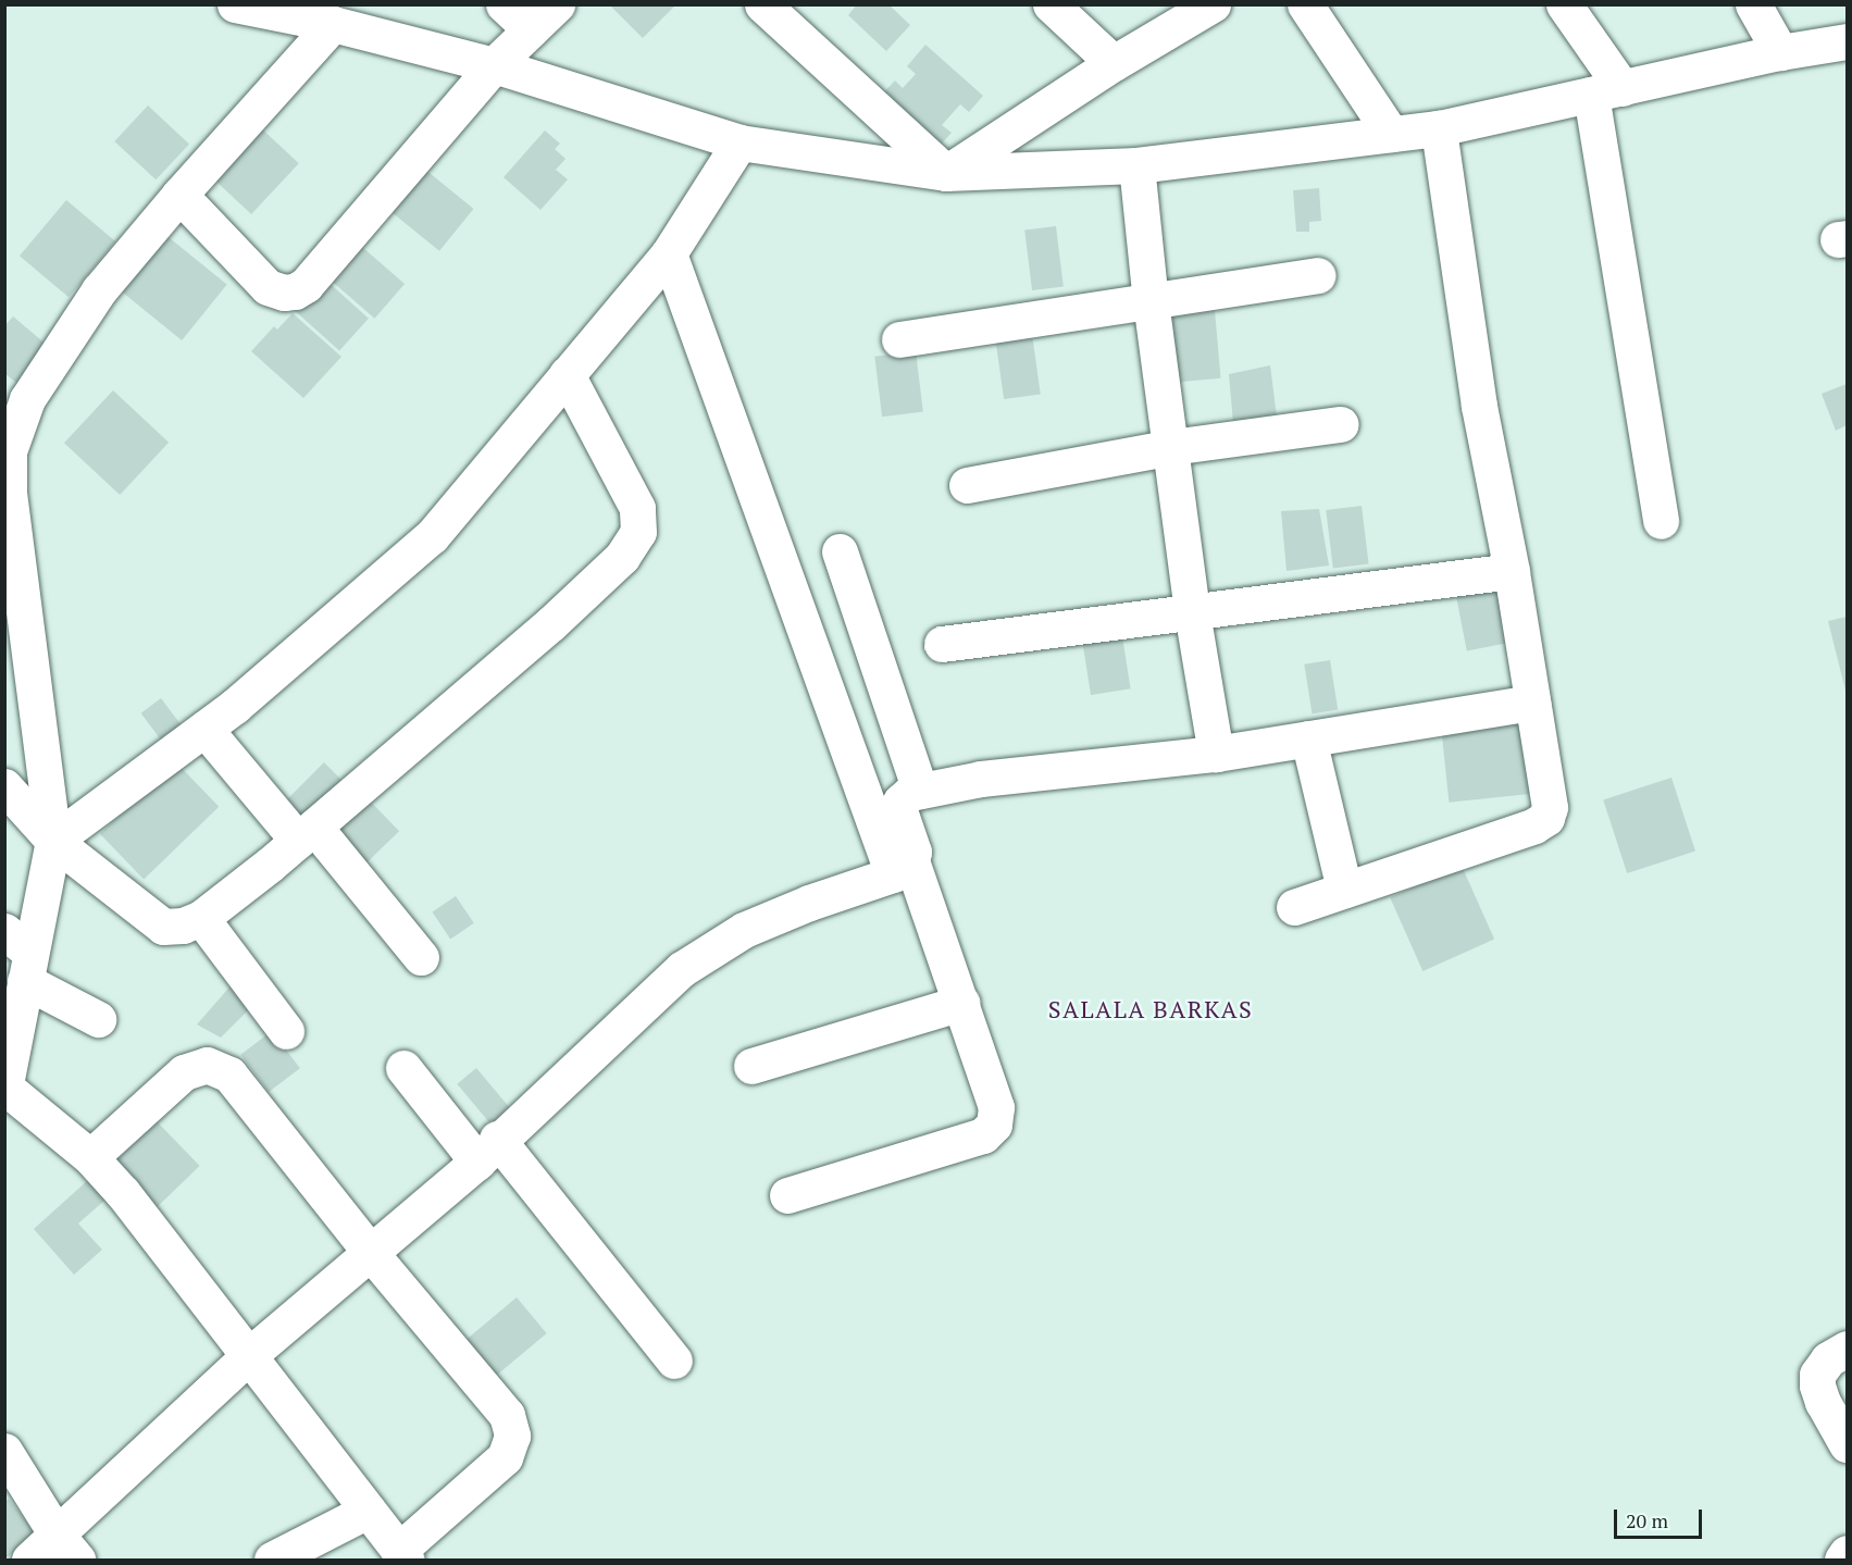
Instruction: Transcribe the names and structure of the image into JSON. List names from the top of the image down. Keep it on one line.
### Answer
{"districts":["SALALA BARKAS"],"scale_bar":"20 m"}
